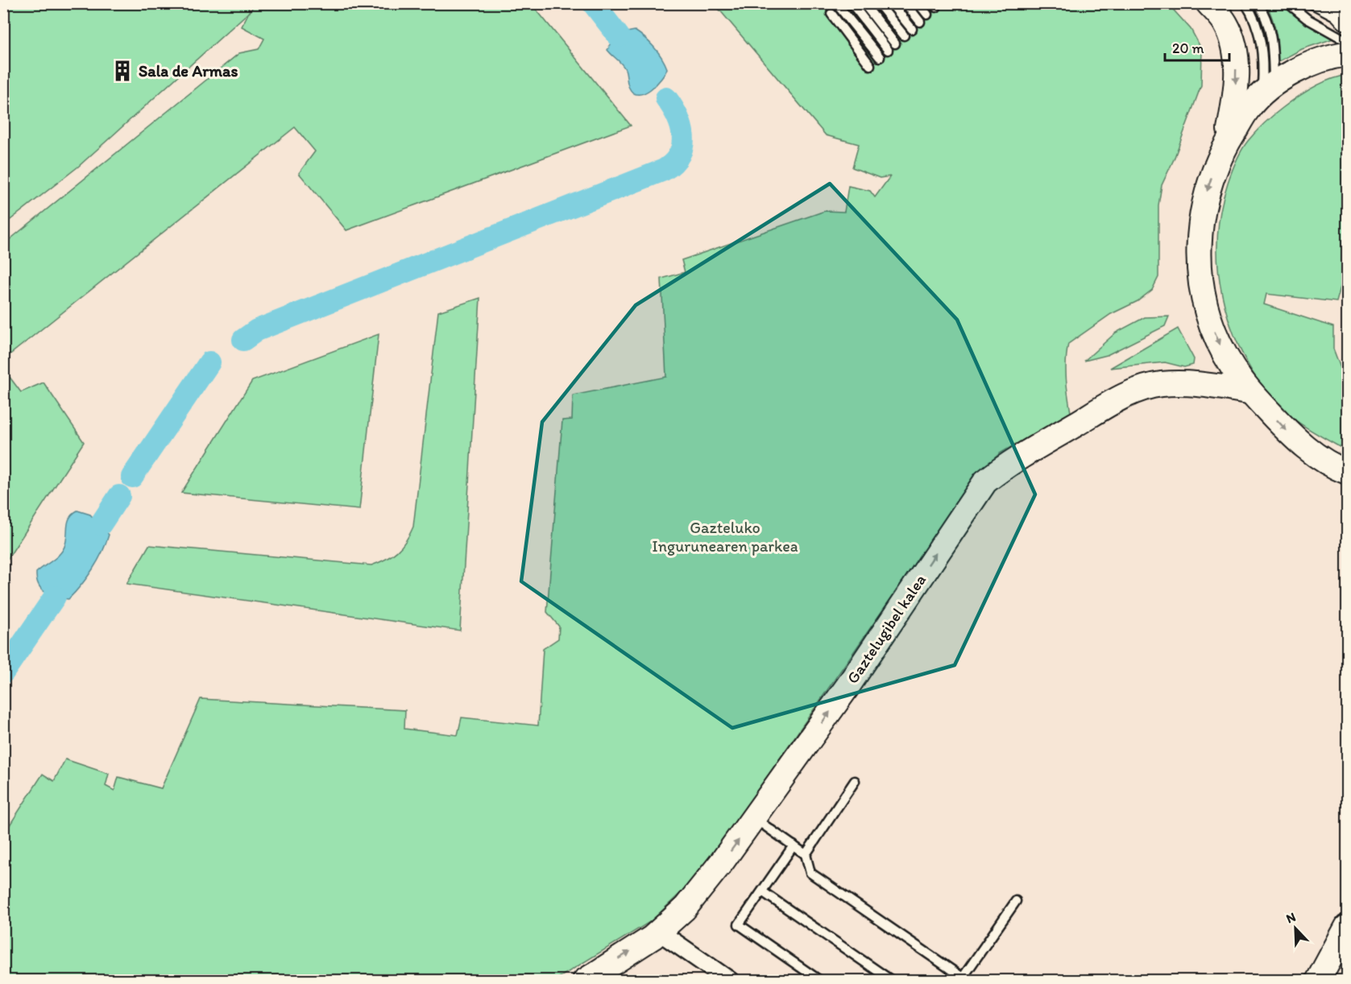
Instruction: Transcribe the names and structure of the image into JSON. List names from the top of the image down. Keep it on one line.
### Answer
{"streets":{"street":["Gaztelugibel kalea"]},"one_way":["Gaztelugibel kalea"],"parks":["Gazteluko Ingurunearen parkea"],"places":{"building":["Sala de Armas"]},"scale_bar":"20 m","north":"top left"}
